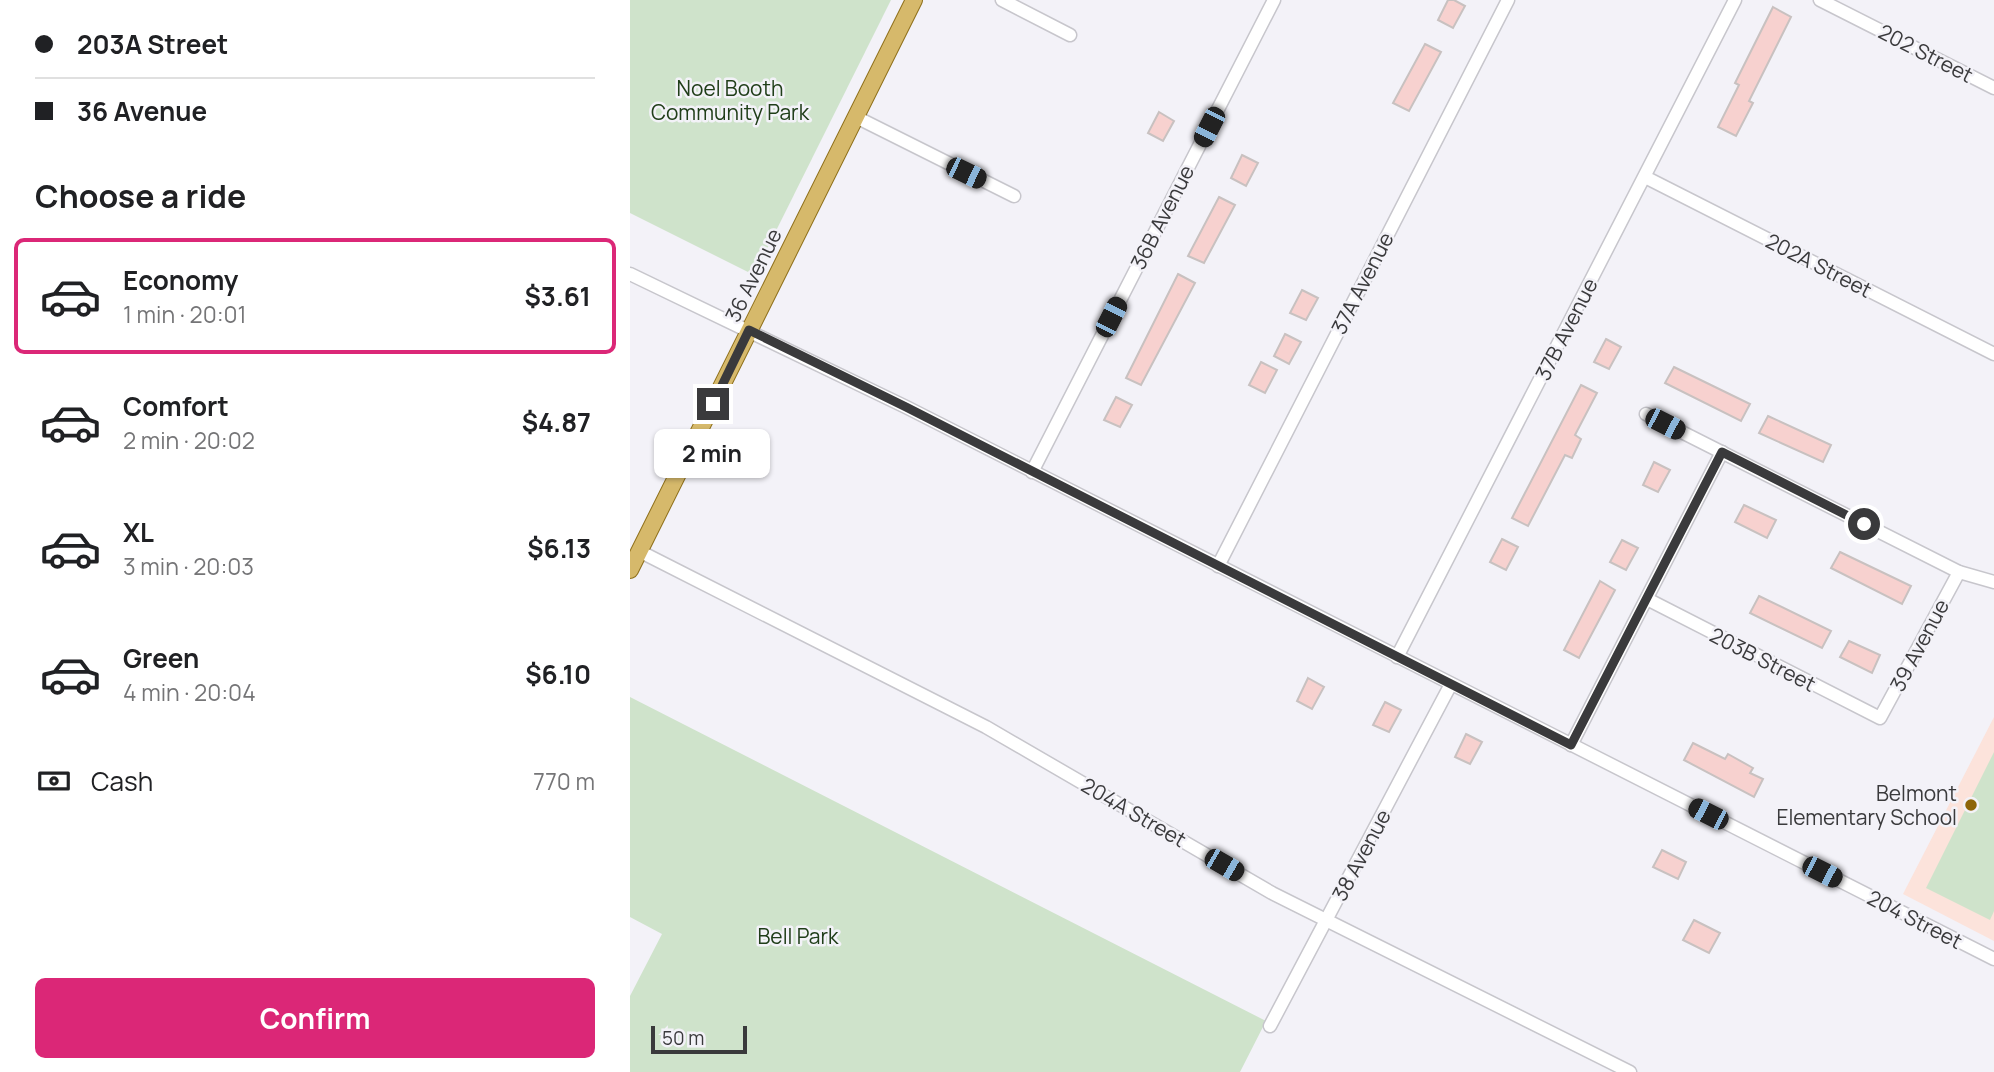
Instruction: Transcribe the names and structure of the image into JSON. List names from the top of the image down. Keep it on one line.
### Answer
{"streets":{"main road":["36 Avenue"],"street":["202 Street","36B Avenue","202A Street","37A Avenue","37B Avenue","39 Avenue","203B Street","204A Street","38 Avenue","204 Street"]},"crossings":[["36B Avenue","204 Street"],["202A Street","37B Avenue"],["36 Avenue","204A Street"],["36 Avenue","204 Street"],["37A Avenue","204 Street"],["37B Avenue","204 Street"],["39 Avenue","203B Street"],["204A Street","38 Avenue"],["38 Avenue","204 Street"]],"parks":["Noel Booth Community Park","Bell Park"],"places":["Belmont Elementary School"],"scale_bar":"50 m","page":{"banner":["203A Street","36 Avenue"],"heading":"Choose a ride","list":[{"name":"Economy","note":"1 min · 20:01","value":"$3.61"},{"name":"Comfort","note":"2 min · 20:02","value":"$4.87"},{"name":"XL","note":"3 min · 20:03","value":"$6.13"},{"name":"Green","note":"4 min · 20:04","value":"$6.10"}],"bubble":"2 min","pay":["Cash","770 m"],"buttons":"Confirm","scale":"50 m"}}
